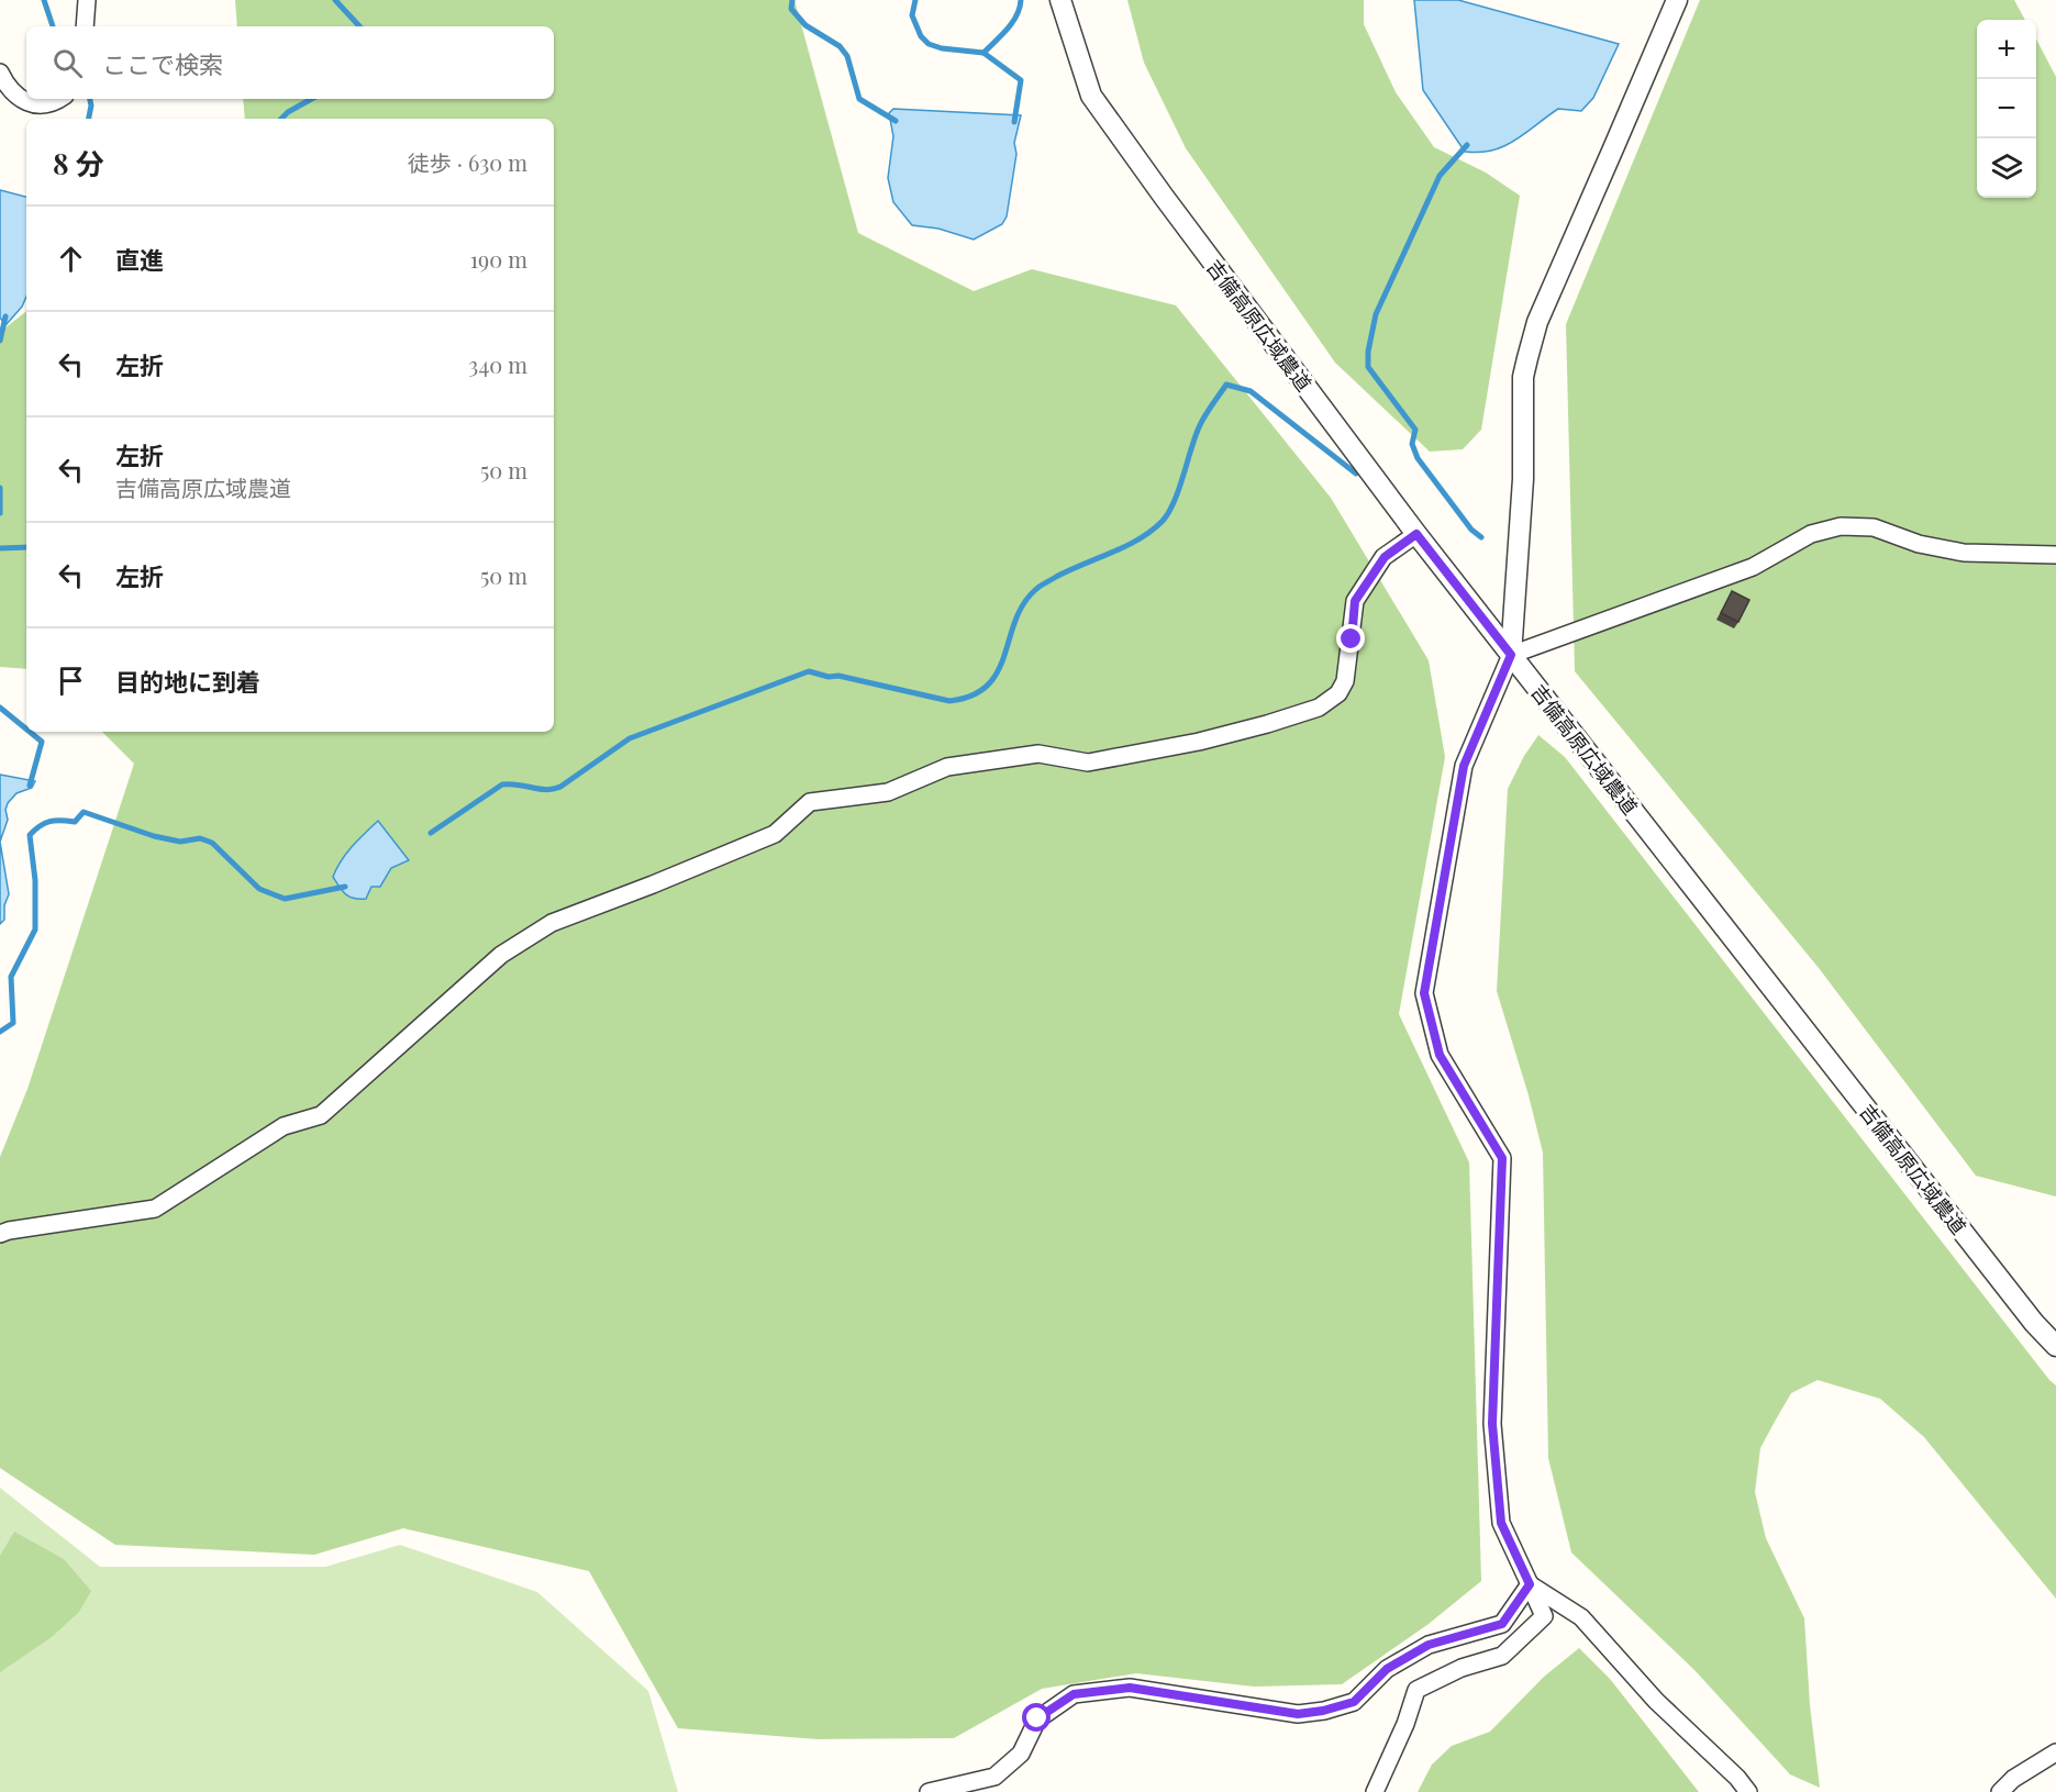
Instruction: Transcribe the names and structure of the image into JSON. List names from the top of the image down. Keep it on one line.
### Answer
{"streets":{"street":["吉備高原広域農道"]},"page":{"map_buttons":["+","−"],"search":"ここで検索","heading":["8 分","徒歩 · 630 m"],"list":[["直進","190 m"],["左折","340 m"],["左折","吉備高原広域農道","50 m"],["左折","50 m"],"目的地に到着"]}}
